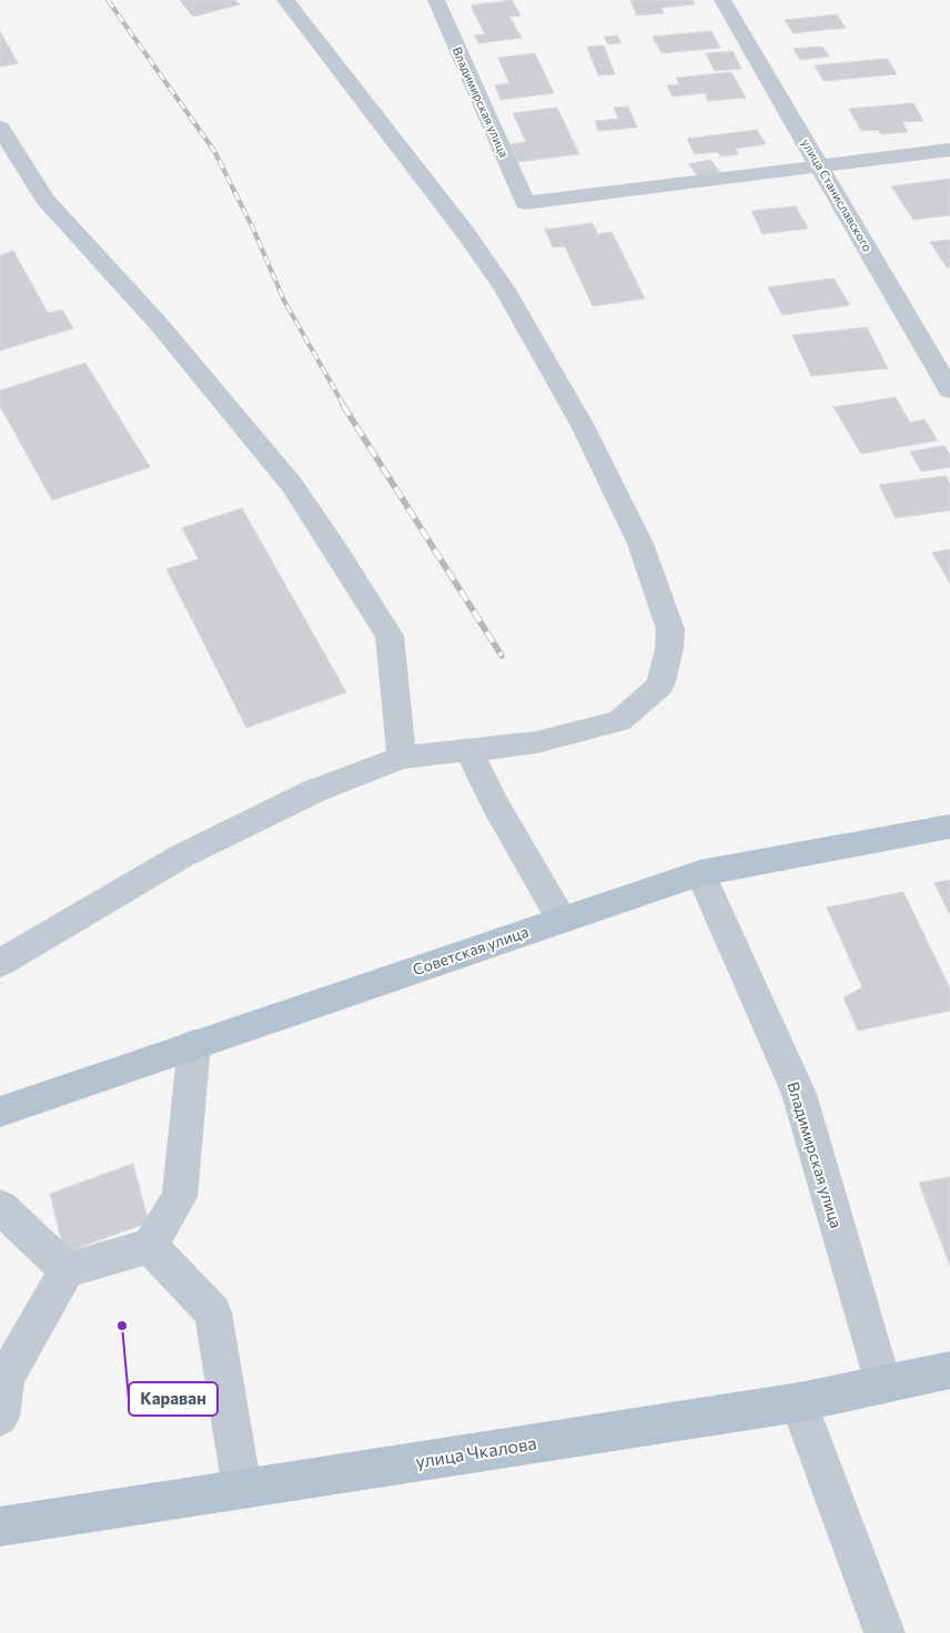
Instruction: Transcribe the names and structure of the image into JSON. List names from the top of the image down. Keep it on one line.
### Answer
{"streets":{"main road":["Советская улица","улица Чкалова"],"street":["Владимирская улица","улица Станиславского"]},"crossings":[["Владимирская улица","улица Станиславского"],["Владимирская улица","Советская улица"],["Владимирская улица","улица Чкалова"]],"places":["Караван"]}
